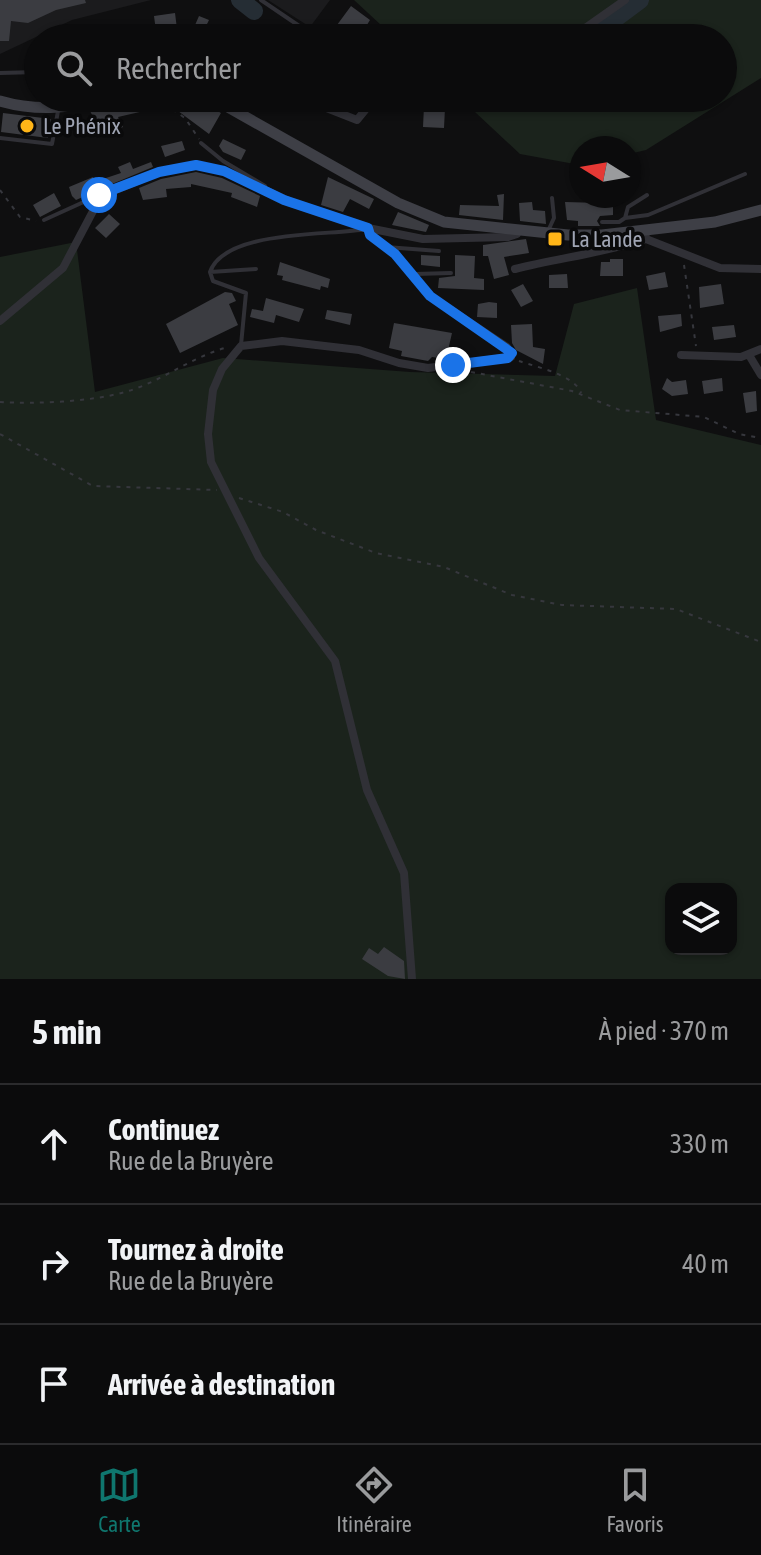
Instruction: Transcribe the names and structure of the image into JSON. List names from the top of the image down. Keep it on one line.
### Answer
{"places":{"other":["Le Phénix"],"transit":["La Lande"]},"north":"left","page":{"search":"Rechercher","heading":["5 min","À pied · 370 m"],"list":[["Continuez","Rue de la Bruyère","330 m"],["Tournez à droite","Rue de la Bruyère","40 m"],"Arrivée à destination"],"nav":["Carte","Itinéraire","Favoris"]}}
